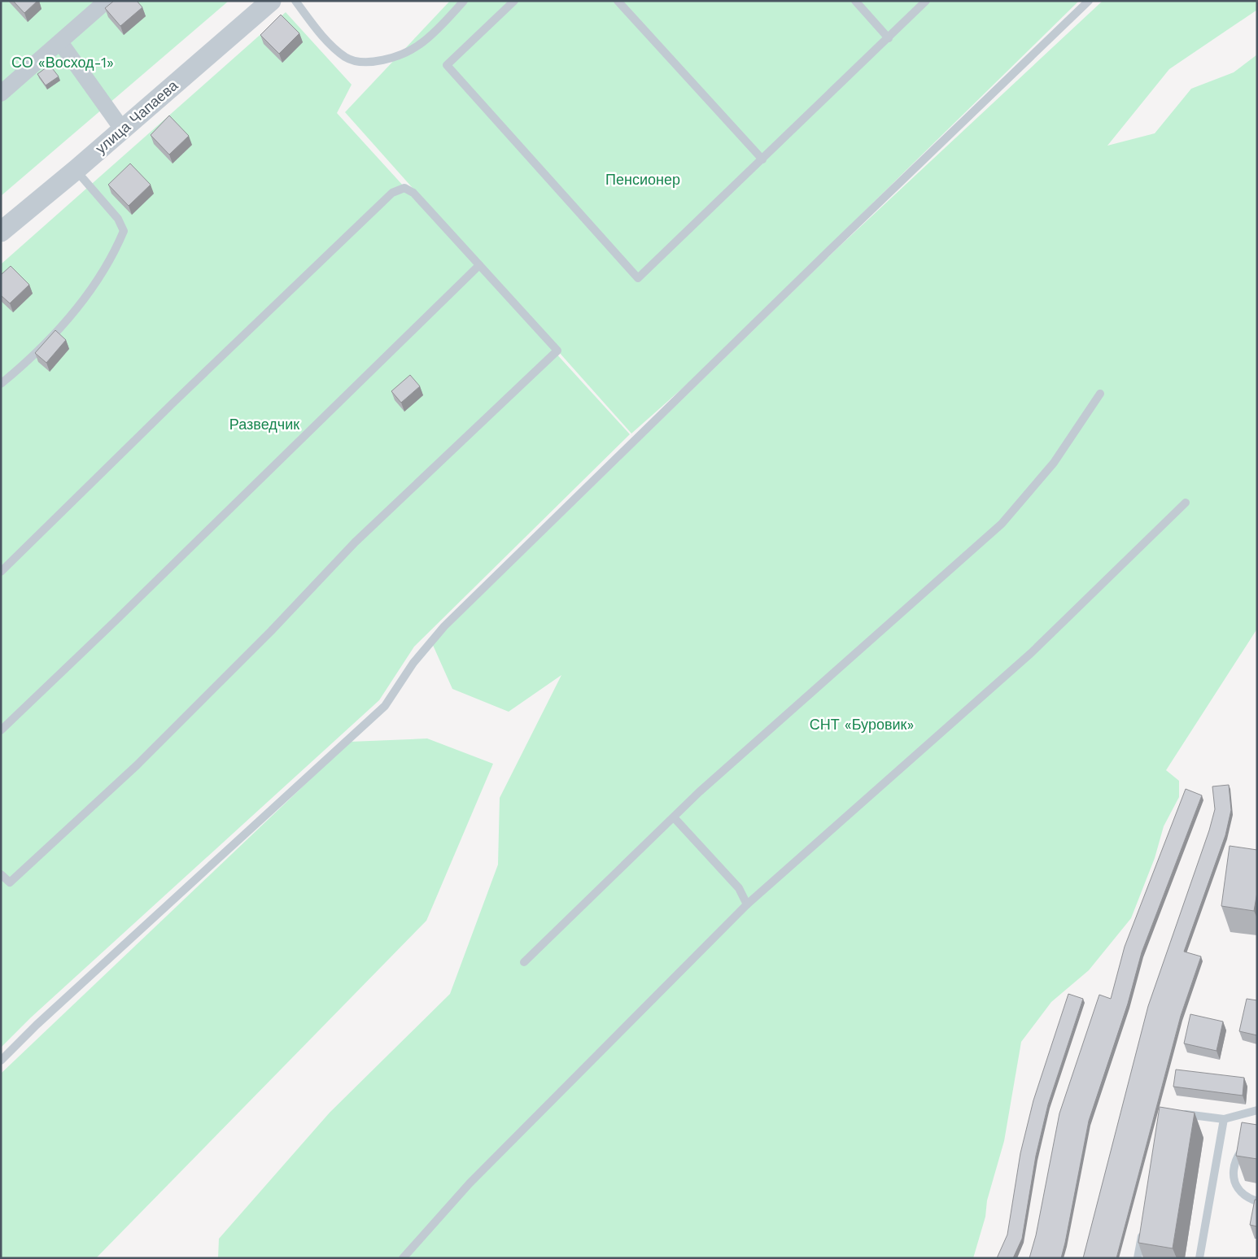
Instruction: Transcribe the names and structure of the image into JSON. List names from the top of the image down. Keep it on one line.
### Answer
{"streets":{"street":["улица Чапаева"]},"parks":["СО «Восход-1»","Пенсионер","Разведчик","СНТ «Буровик»"]}
